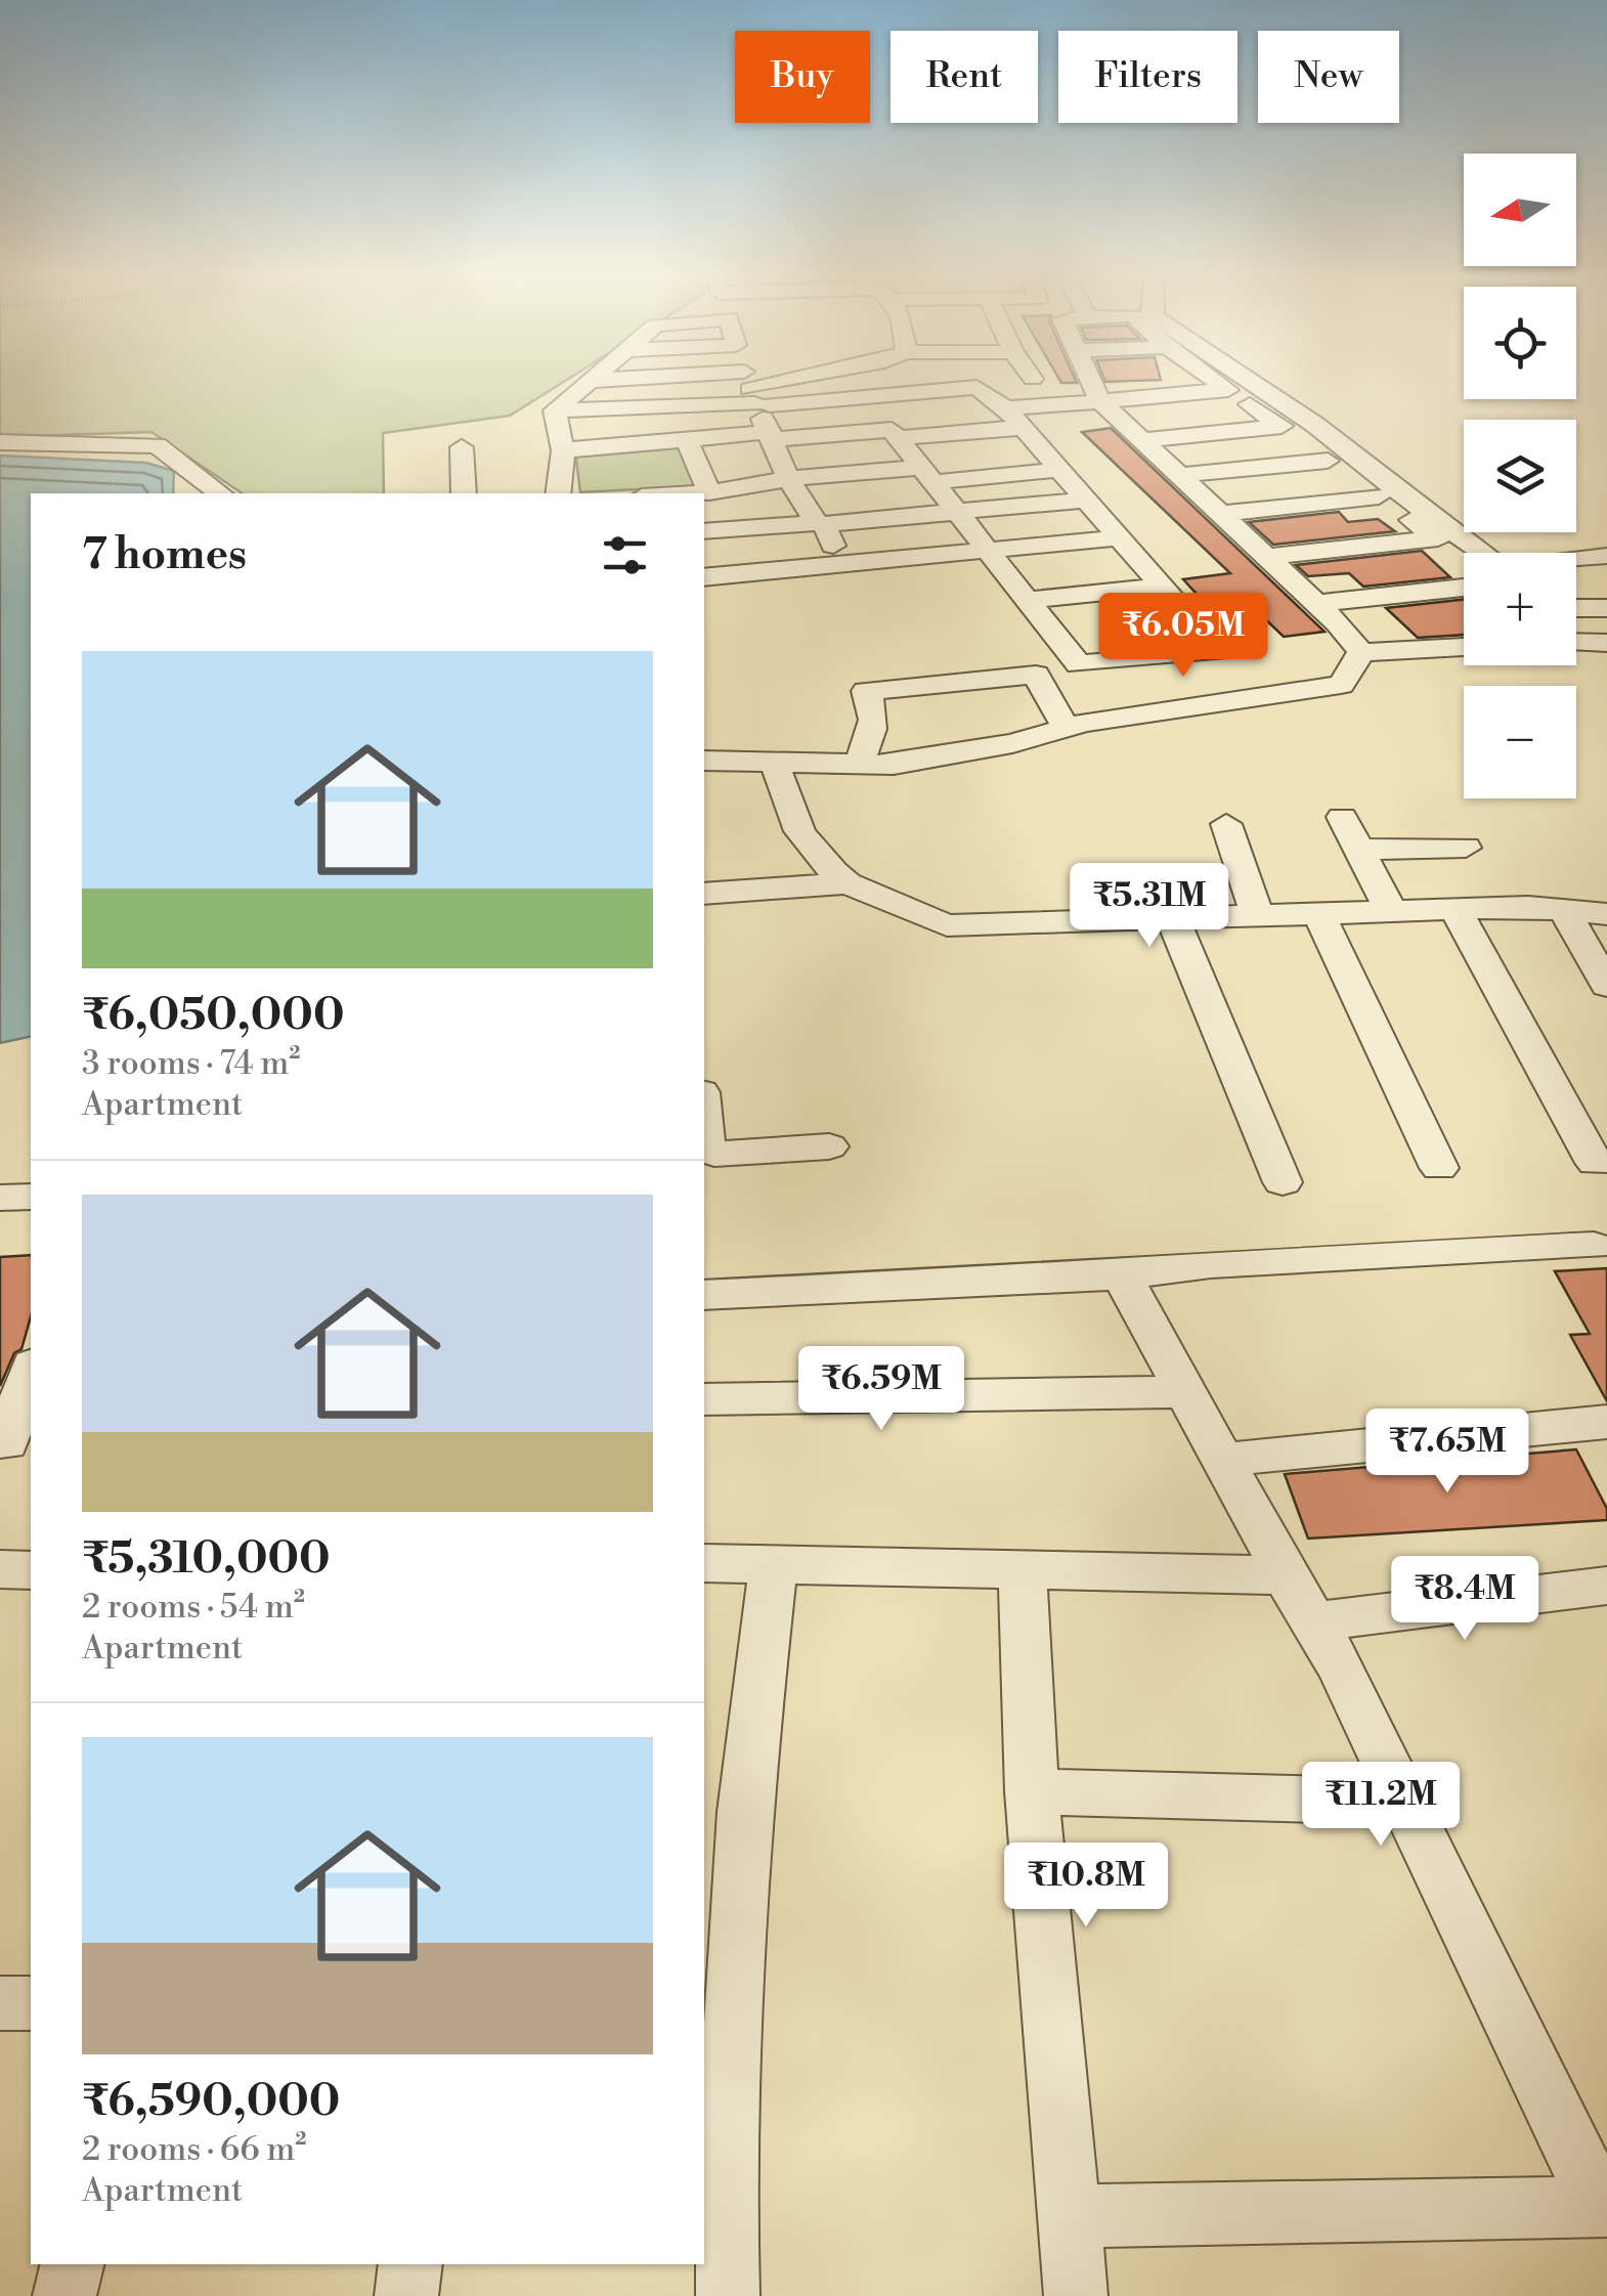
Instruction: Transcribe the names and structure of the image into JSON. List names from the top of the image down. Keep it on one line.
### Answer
{"north":"left","page":{"chip":["Buy","Rent","Filters","New"],"map_buttons":["+","−"],"heading":"7 homes","price":["₹6.05M","₹5.31M","₹6.59M","₹7.65M","₹8.4M","₹11.2M","₹10.8M"],"list":[{"name":"₹6,050,000","note":"3 rooms · 74 m² · Apartment"},{"name":"₹5,310,000","note":"2 rooms · 54 m² · Apartment"},{"name":"₹6,590,000","note":"2 rooms · 66 m² · Apartment"}]}}
